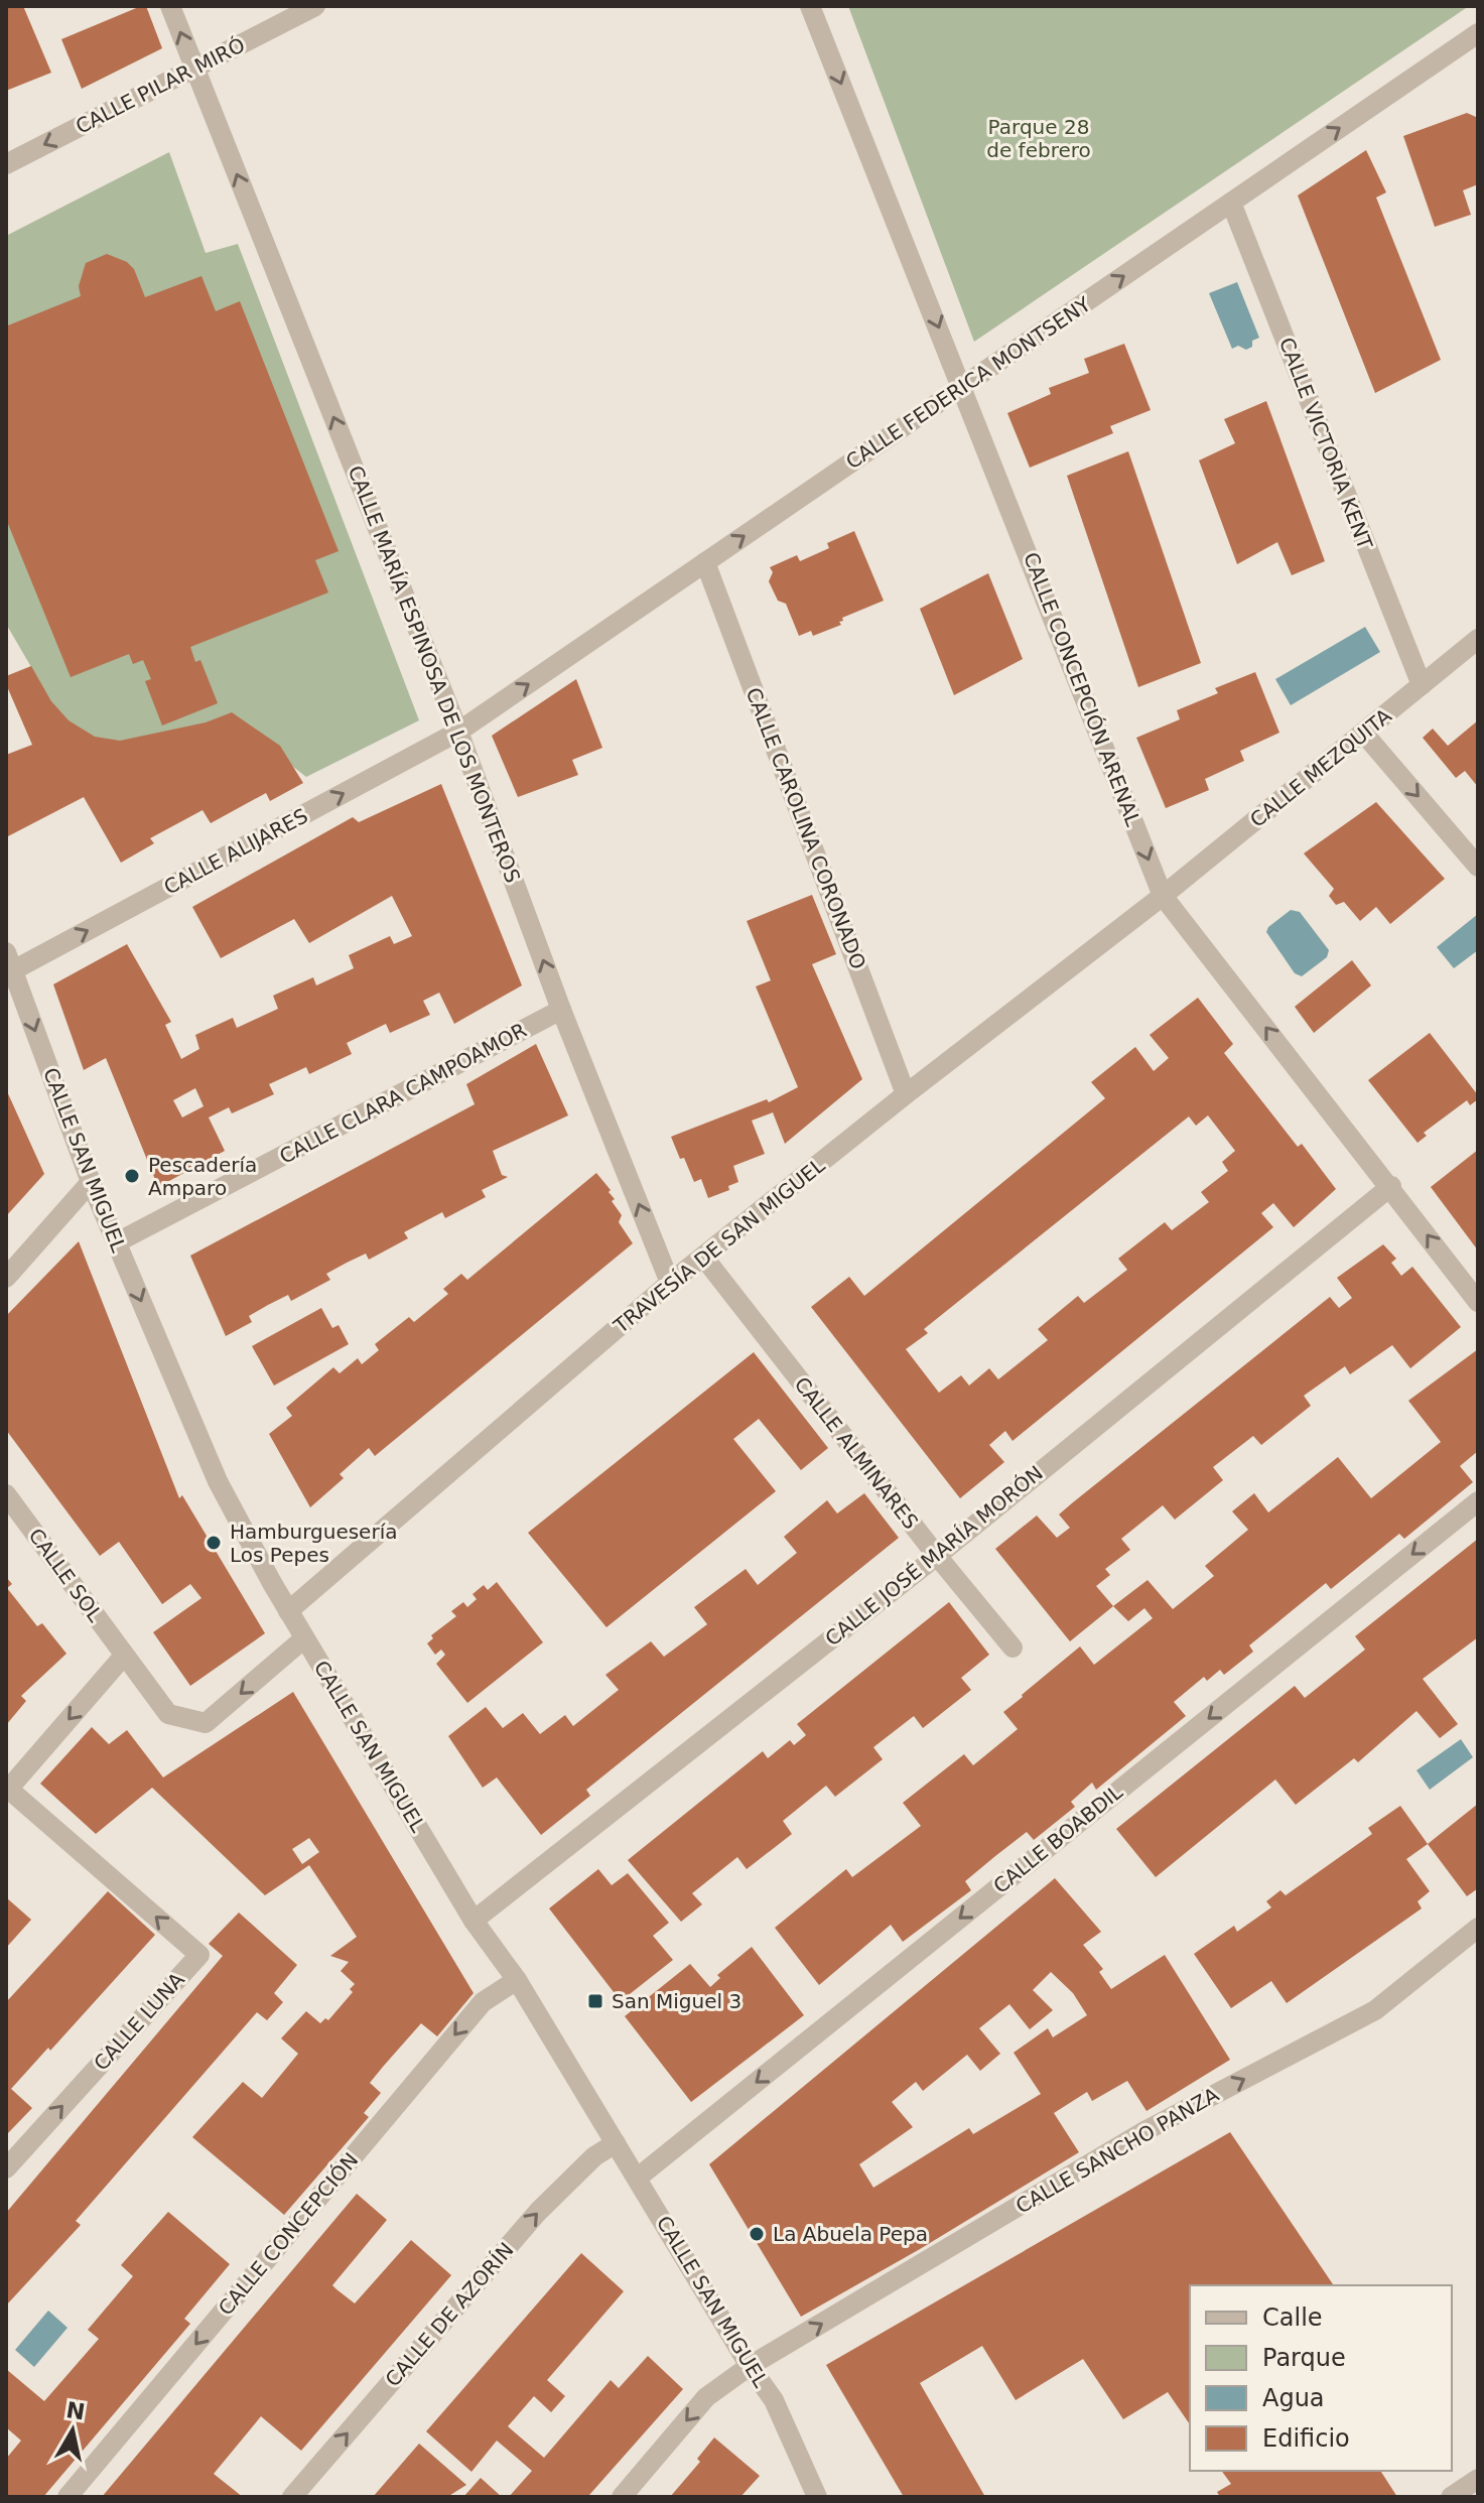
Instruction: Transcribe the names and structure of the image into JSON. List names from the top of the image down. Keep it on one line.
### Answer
{"streets":{"street":["CALLE PILAR MIRÓ","CALLE FEDERICA MONTSENY","CALLE VICTORIA KENT","CALLE MARÍA ESPINOSA DE LOS MONTEROS","CALLE CONCEPCIÓN ARENAL","CALLE MEZQUITA","CALLE CAROLINA CORONADO","CALLE ALIJARES","CALLE CLARA CAMPOAMOR","CALLE SAN MIGUEL","TRAVESÍA DE SAN MIGUEL","CALLE ALMINARES","CALLE JOSÉ MARÍA MORÓN","CALLE SOL","CALLE BOABDIL","CALLE LUNA","CALLE SANCHO PANZA","CALLE CONCEPCIÓN","CALLE DE AZORÍN"]},"crossings":[["CALLE PILAR MIRÓ","CALLE MARÍA ESPINOSA DE LOS MONTEROS"],["CALLE FEDERICA MONTSENY","CALLE VICTORIA KENT"],["CALLE FEDERICA MONTSENY","CALLE MARÍA ESPINOSA DE LOS MONTEROS"],["CALLE FEDERICA MONTSENY","CALLE CONCEPCIÓN ARENAL"],["CALLE FEDERICA MONTSENY","CALLE CAROLINA CORONADO"],["CALLE FEDERICA MONTSENY","CALLE ALIJARES"],["CALLE VICTORIA KENT","CALLE MEZQUITA"],["CALLE MARÍA ESPINOSA DE LOS MONTEROS","CALLE ALIJARES"],["CALLE MARÍA ESPINOSA DE LOS MONTEROS","CALLE CLARA CAMPOAMOR"],["CALLE MARÍA ESPINOSA DE LOS MONTEROS","TRAVESÍA DE SAN MIGUEL"],["CALLE CONCEPCIÓN ARENAL","CALLE MEZQUITA"],["CALLE CONCEPCIÓN ARENAL","TRAVESÍA DE SAN MIGUEL"],["CALLE CONCEPCIÓN ARENAL","CALLE JOSÉ MARÍA MORÓN"],["CALLE MEZQUITA","TRAVESÍA DE SAN MIGUEL"],["CALLE CAROLINA CORONADO","TRAVESÍA DE SAN MIGUEL"],["CALLE ALIJARES","CALLE SAN MIGUEL"],["CALLE CLARA CAMPOAMOR","CALLE SAN MIGUEL"],["CALLE SAN MIGUEL","TRAVESÍA DE SAN MIGUEL"],["CALLE SAN MIGUEL","CALLE JOSÉ MARÍA MORÓN"],["CALLE SAN MIGUEL","CALLE SOL"],["CALLE SAN MIGUEL","CALLE BOABDIL"],["CALLE SAN MIGUEL","CALLE SANCHO PANZA"],["CALLE SAN MIGUEL","CALLE CONCEPCIÓN"],["CALLE SAN MIGUEL","CALLE DE AZORÍN"],["TRAVESÍA DE SAN MIGUEL","CALLE ALMINARES"],["CALLE ALMINARES","CALLE JOSÉ MARÍA MORÓN"]],"one_way":["CALLE PILAR MIRÓ","CALLE FEDERICA MONTSENY","CALLE MARÍA ESPINOSA DE LOS MONTEROS","CALLE ALIJARES","CALLE SAN MIGUEL","CALLE BOABDIL","CALLE CONCEPCIÓN","CALLE DE AZORÍN"],"parks":["Parque 28 de febrero"],"places":{"other":["Pescadería Amparo","Hamburguesería Los Pepes","La Abuela Pepa"],"transit":["San Miguel 3"]},"legend":["Calle","Parque","Agua","Edificio"],"north":"top"}
